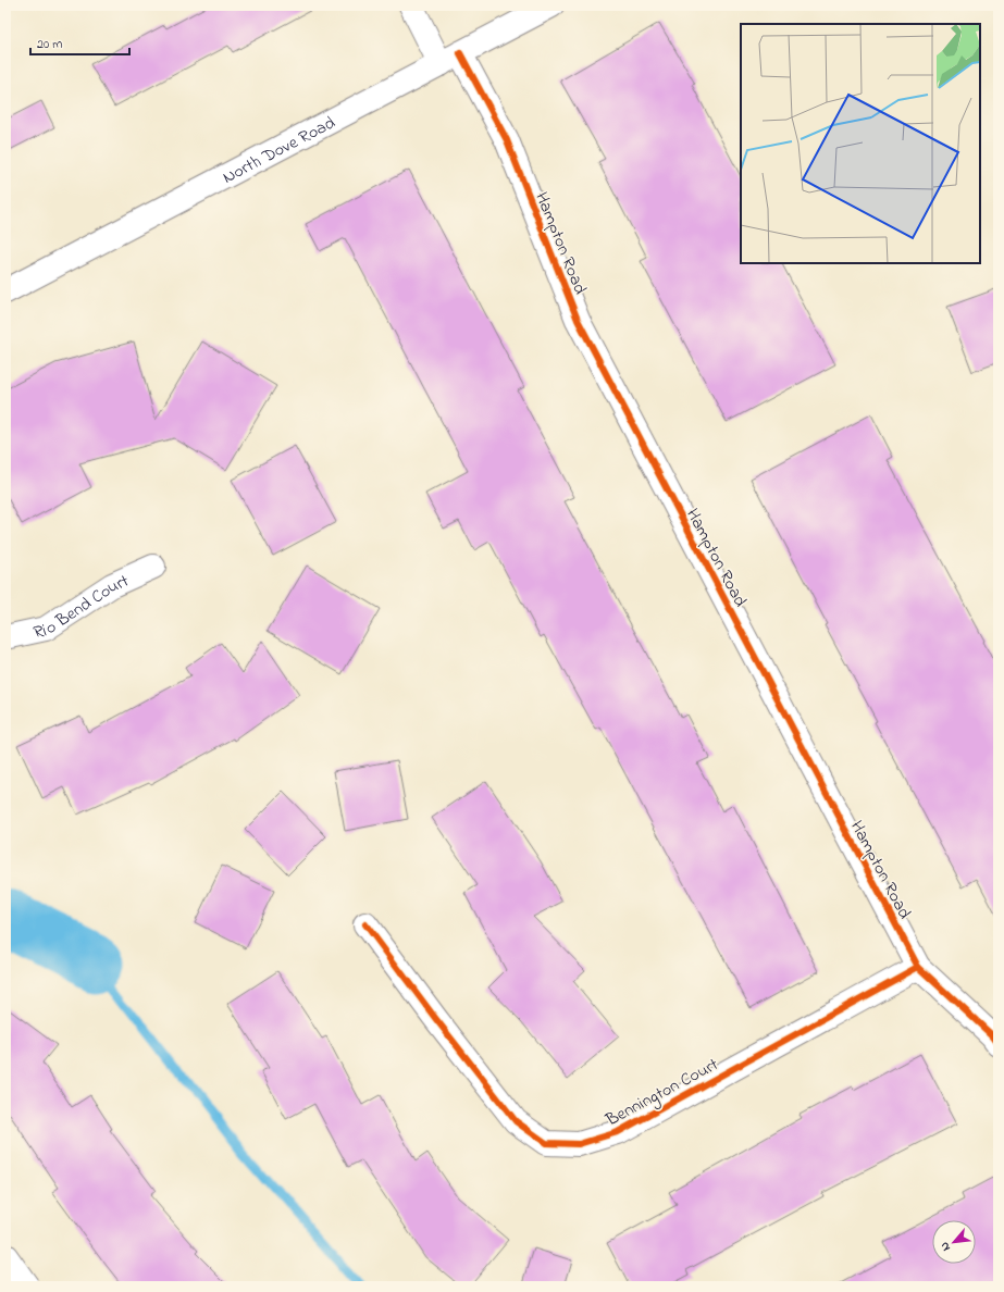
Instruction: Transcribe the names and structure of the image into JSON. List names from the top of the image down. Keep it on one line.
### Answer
{"streets":{"street":["North Dove Road","Hampton Road","Rio Bend Court","Bennington Court"]},"crossings":[["North Dove Road","Hampton Road"],["Hampton Road","Bennington Court"]],"scale_bar":"20 m","north":"bottom left"}
